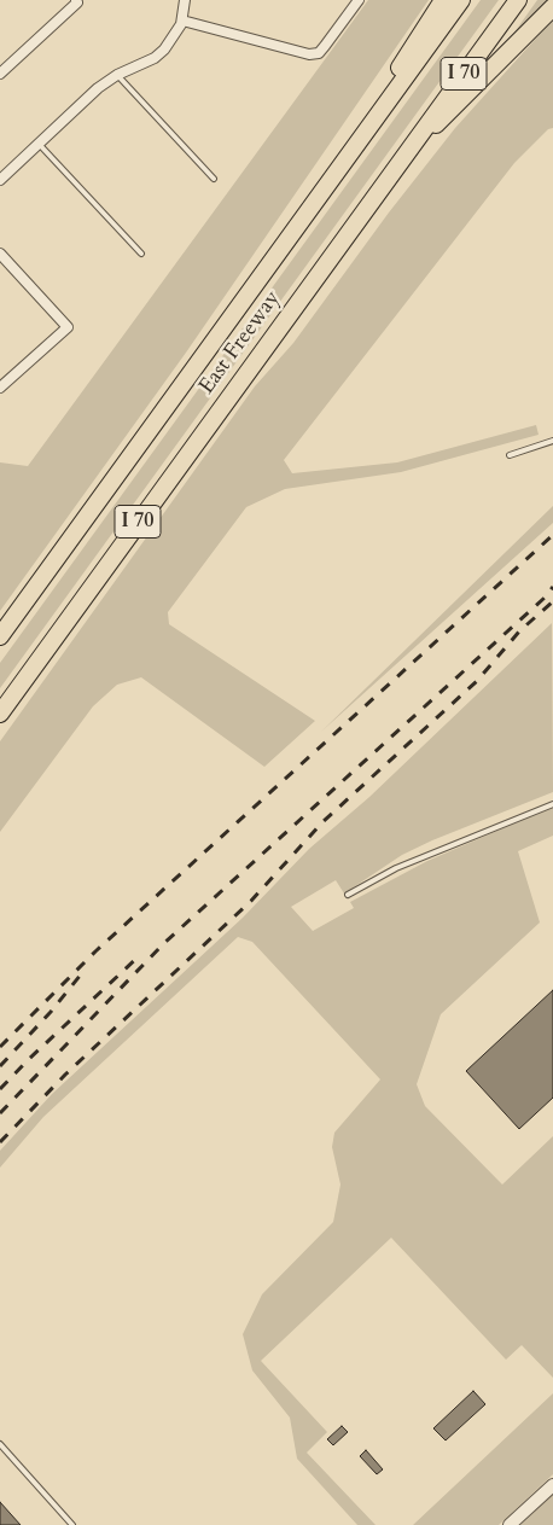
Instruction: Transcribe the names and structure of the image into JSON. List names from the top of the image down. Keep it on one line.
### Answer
{"streets":{"highway":["I 70","East Freeway"]}}
